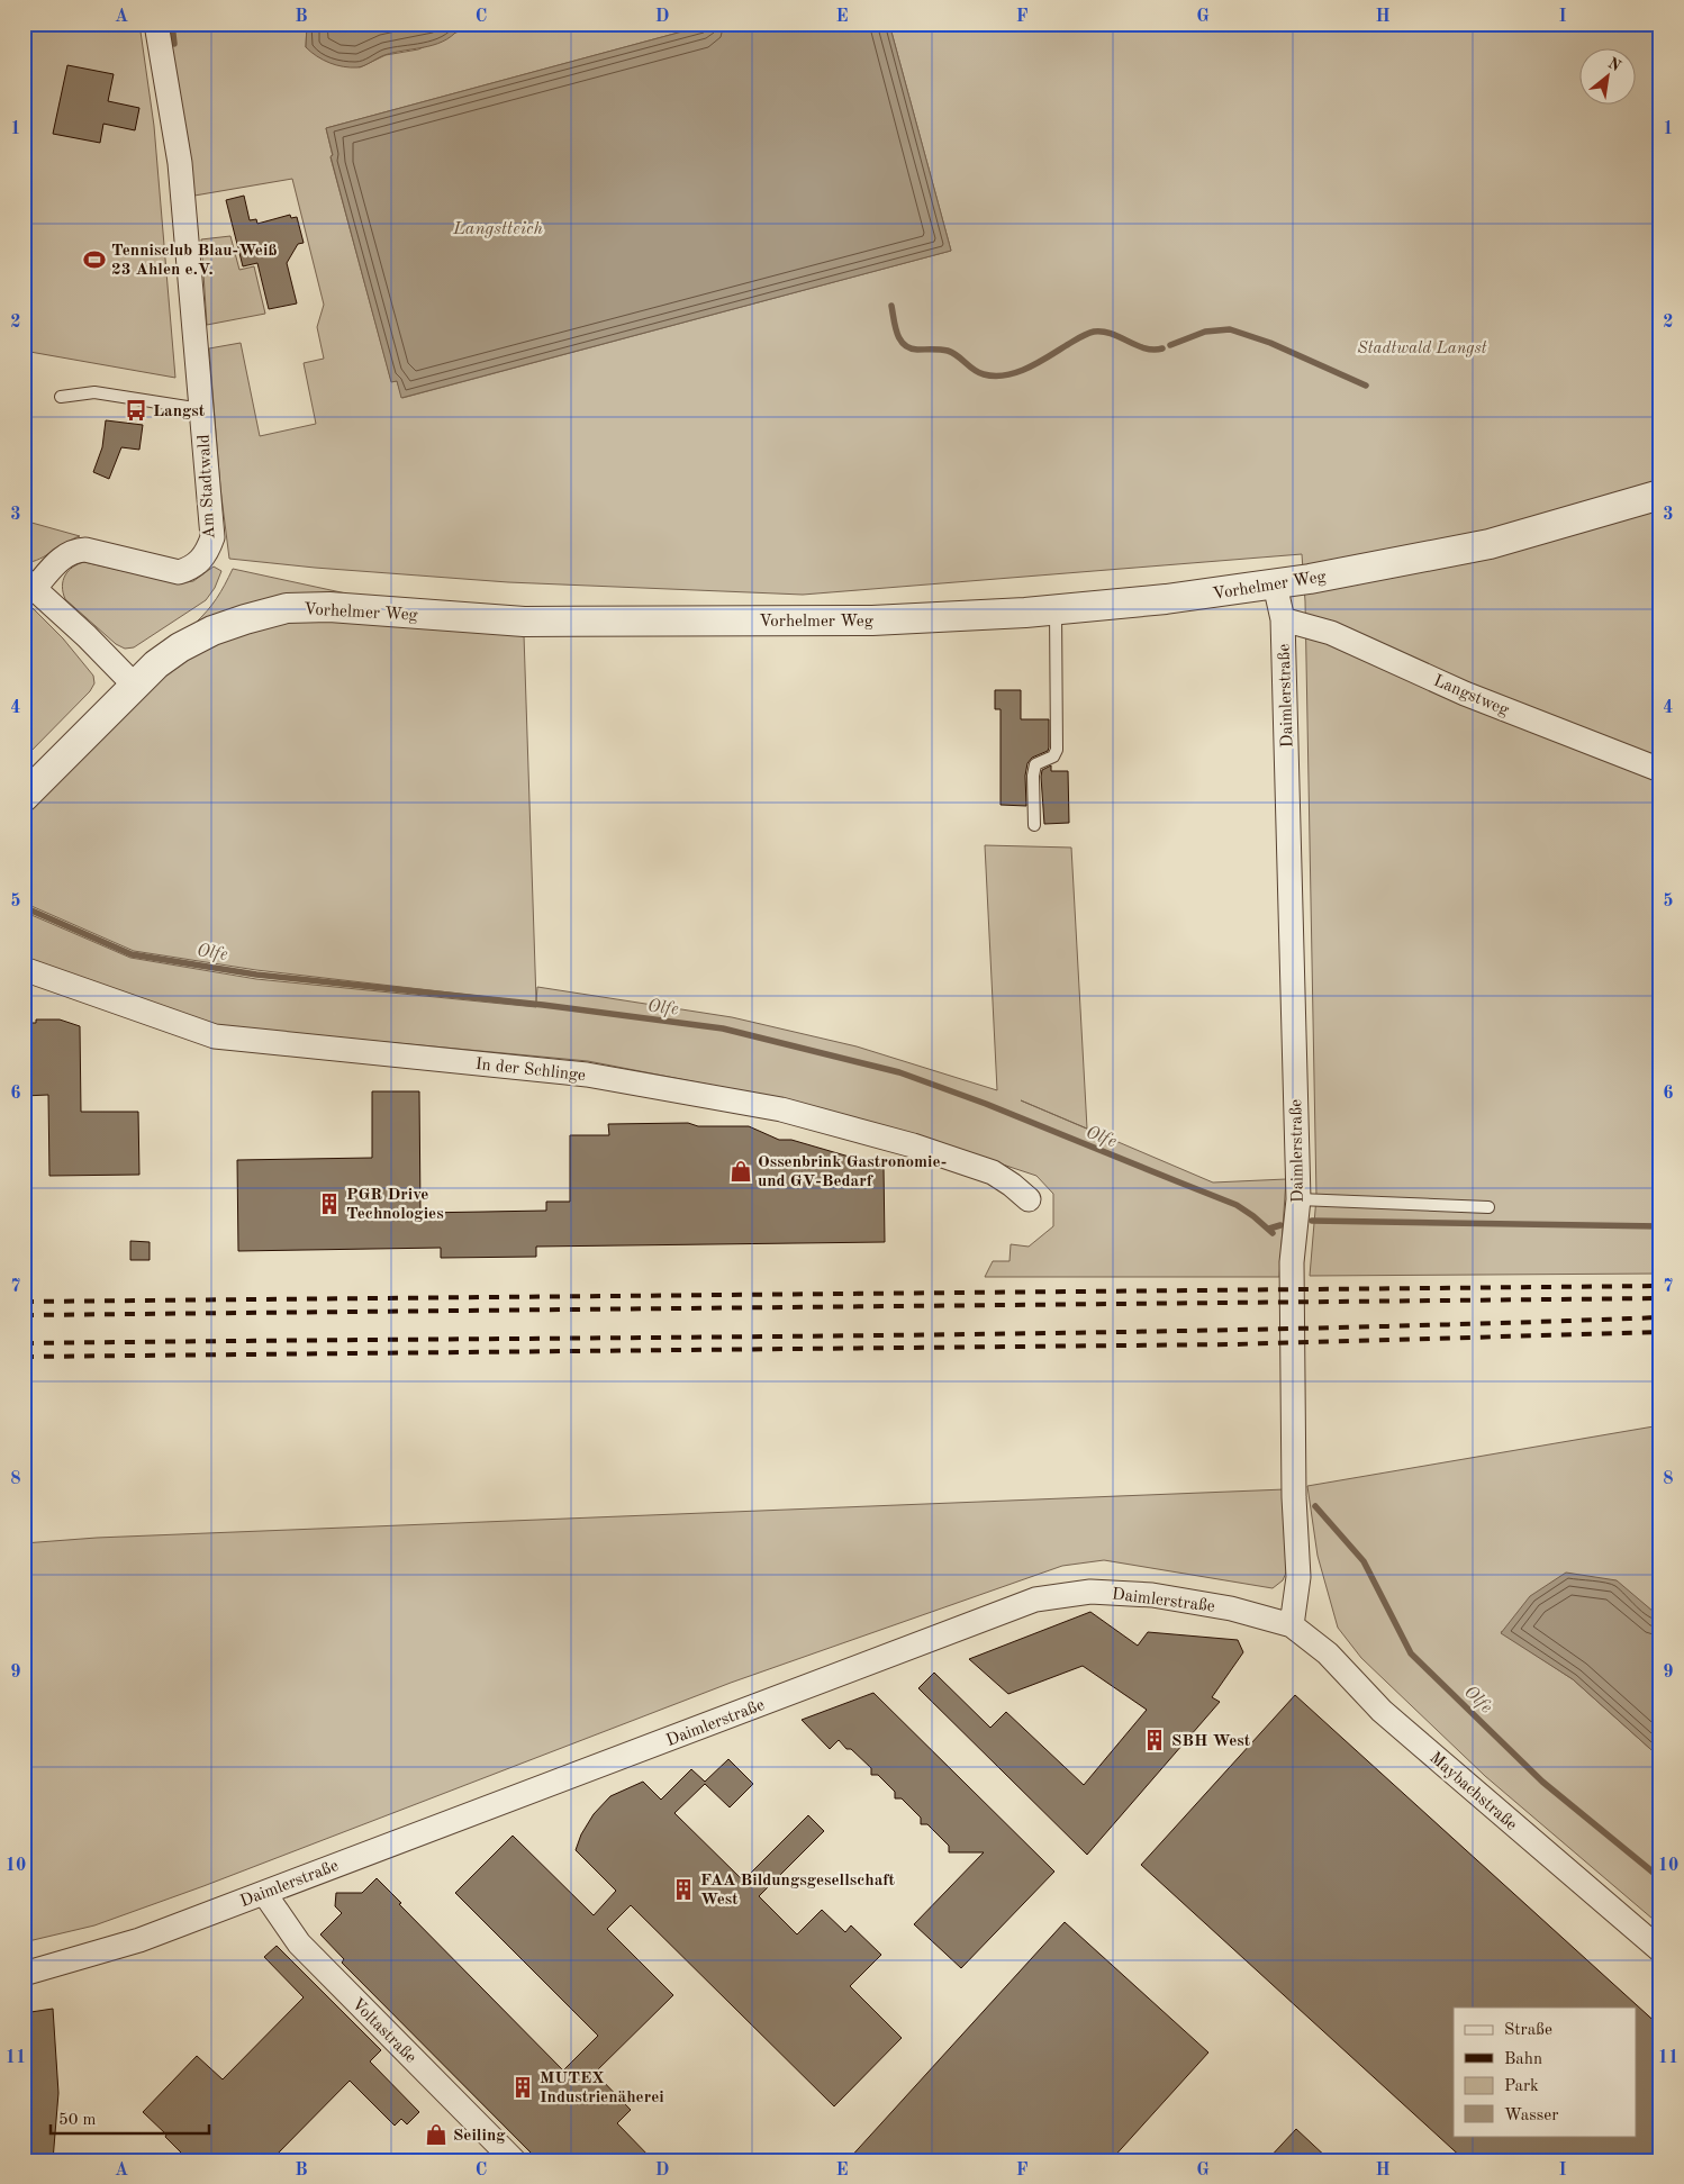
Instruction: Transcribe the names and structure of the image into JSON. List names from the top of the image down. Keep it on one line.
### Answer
{"streets":{"street":["Am Stadtwald","Vorhelmer Weg","Langstweg","Daimlerstraße","In der Schlinge","Maybachstraße","Voltastraße"]},"crossings":[["Vorhelmer Weg","Daimlerstraße"],["Langstweg","Daimlerstraße"],["Daimlerstraße","Maybachstraße"],["Daimlerstraße","Voltastraße"]],"water":["Langstteich","Olfe"],"parks":["Stadtwald Langst"],"places":{"sports":["Tennisclub Blau-Weiß 23 Ahlen e.V."],"bus stop":["Langst"],"shop":["Ossenbrink Gastronomie- und GV-Bedarf","Seiling"],"building":["PGR Drive Technologies","SBH West","FAA Bildungsgesellschaft West","MUTEX Industrienäherei"]},"legend":["Straße","Bahn","Park","Wasser"],"scale_bar":"50 m","north":"top right","grid":{"columns":["A","B","C","D","E","F","G","H","I"],"rows":["1","2","3","4","5","6","7","8","9","10","11"]}}
